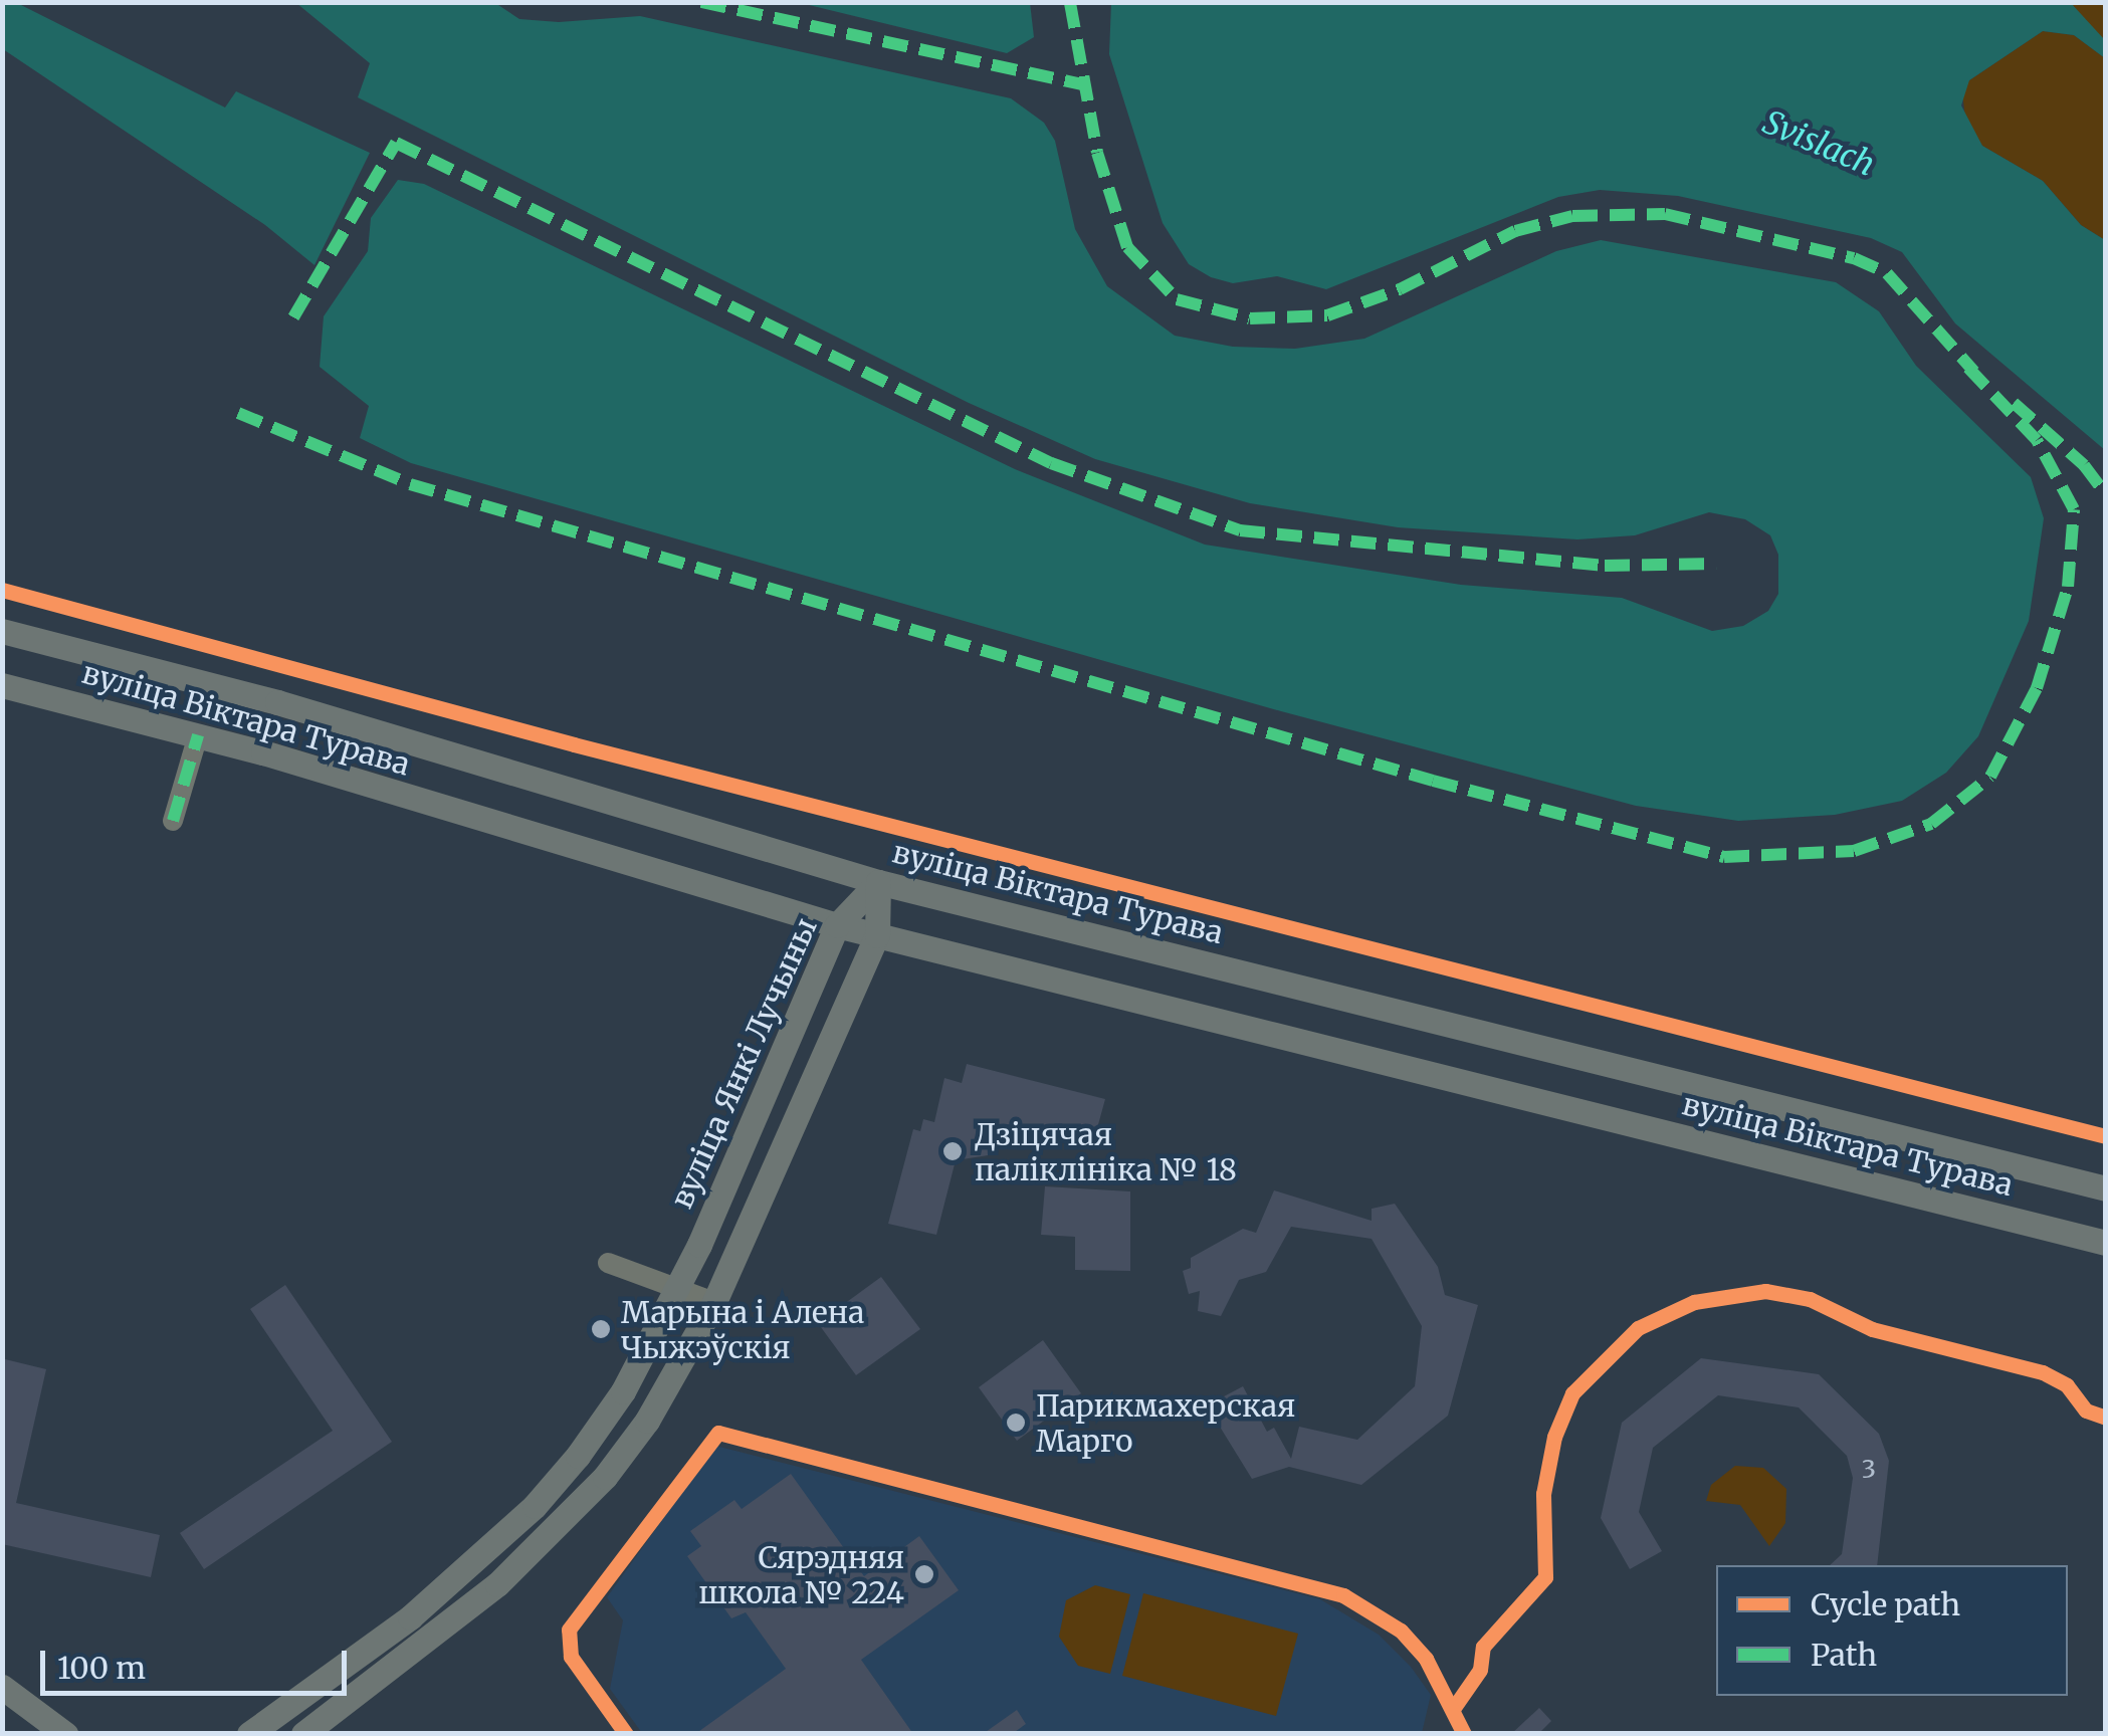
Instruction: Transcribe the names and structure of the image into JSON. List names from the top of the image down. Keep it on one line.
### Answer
{"streets":{"main road":["вуліца Віктара Турава","вуліца Янкі Лучыны"]},"crossings":[["вуліца Віктара Турава","вуліца Янкі Лучыны"]],"water":["Svislach"],"places":["Дзіцячая паліклініка № 18","Марына і Алена Чыжэўскія","Парикмахерская Марго","Сярэдняя школа № 224"],"house_numbers":["3"],"legend":["Cycle path","Path"],"scale_bar":"100 m"}
